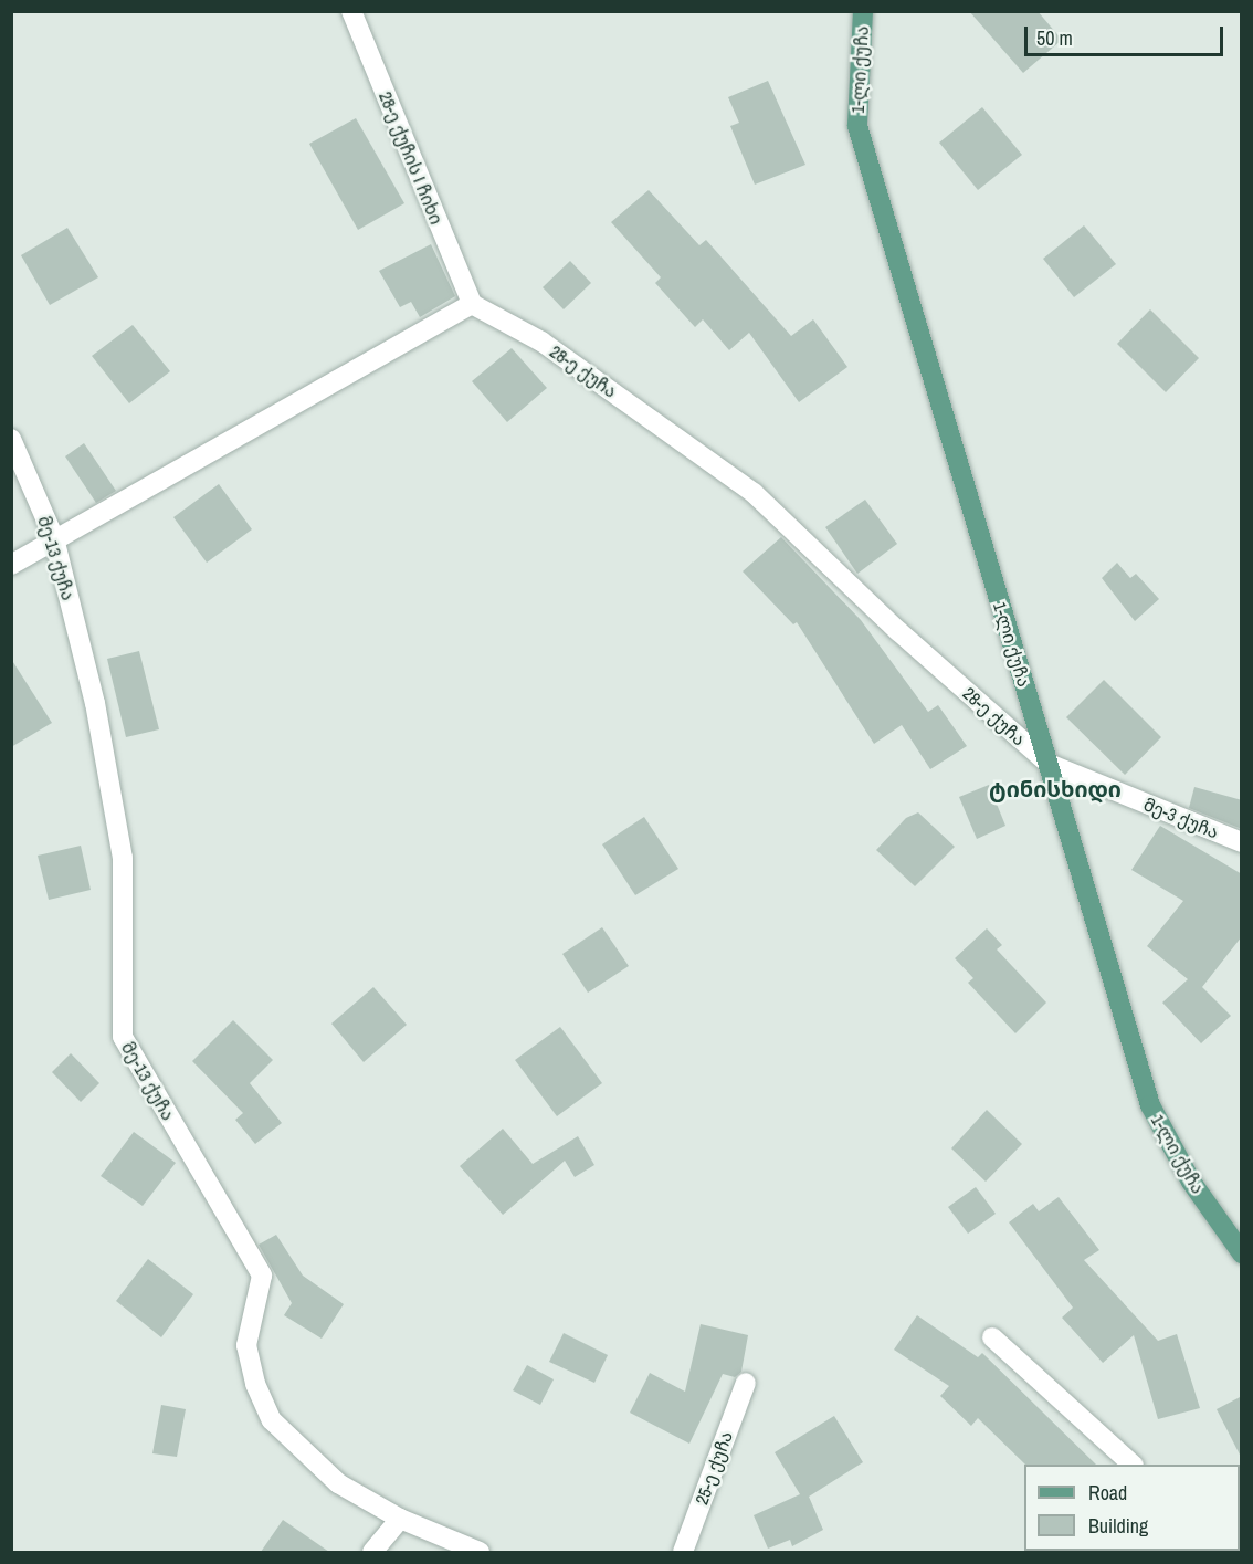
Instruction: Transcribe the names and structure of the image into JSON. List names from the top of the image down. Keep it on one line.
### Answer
{"streets":{"main road":["1-ლი ქუჩა"],"street":["28-ე ქუჩის I ჩიხი","28-ე ქუჩა","მე-13 ქუჩა","მე-3 ქუჩა","25-ე ქუჩა"]},"crossings":[["1-ლი ქუჩა","28-ე ქუჩა"],["1-ლი ქუჩა","მე-3 ქუჩა"],["28-ე ქუჩის I ჩიხი","28-ე ქუჩა"],["28-ე ქუჩა","მე-3 ქუჩა"]],"districts":["ტინისხიდი"],"legend":["Road","Building"],"scale_bar":"50 m"}
